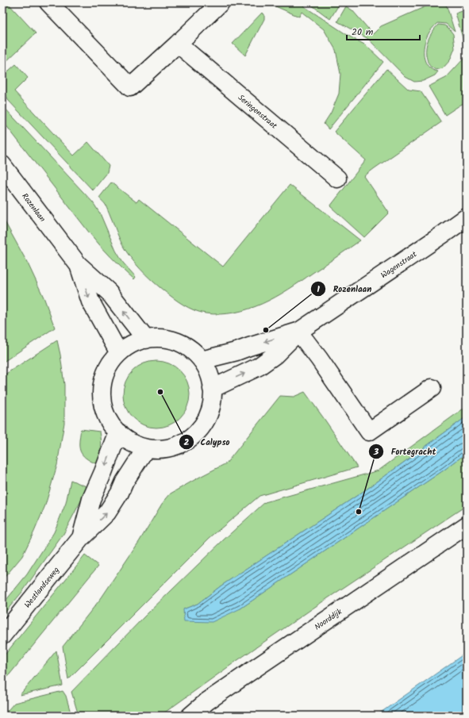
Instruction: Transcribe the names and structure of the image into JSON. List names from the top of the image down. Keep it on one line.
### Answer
{"streets":{"street":["Seringenstraat","Rozenlaan","Wagenstraat","Westlandseweg","Noorddijk"]},"crossings":[["Rozenlaan","Wagenstraat"],["Rozenlaan","Westlandseweg"],["Wagenstraat","Westlandseweg"]],"places":["Rozenlaan","Calypso","Fortegracht"],"scale_bar":"20 m"}
